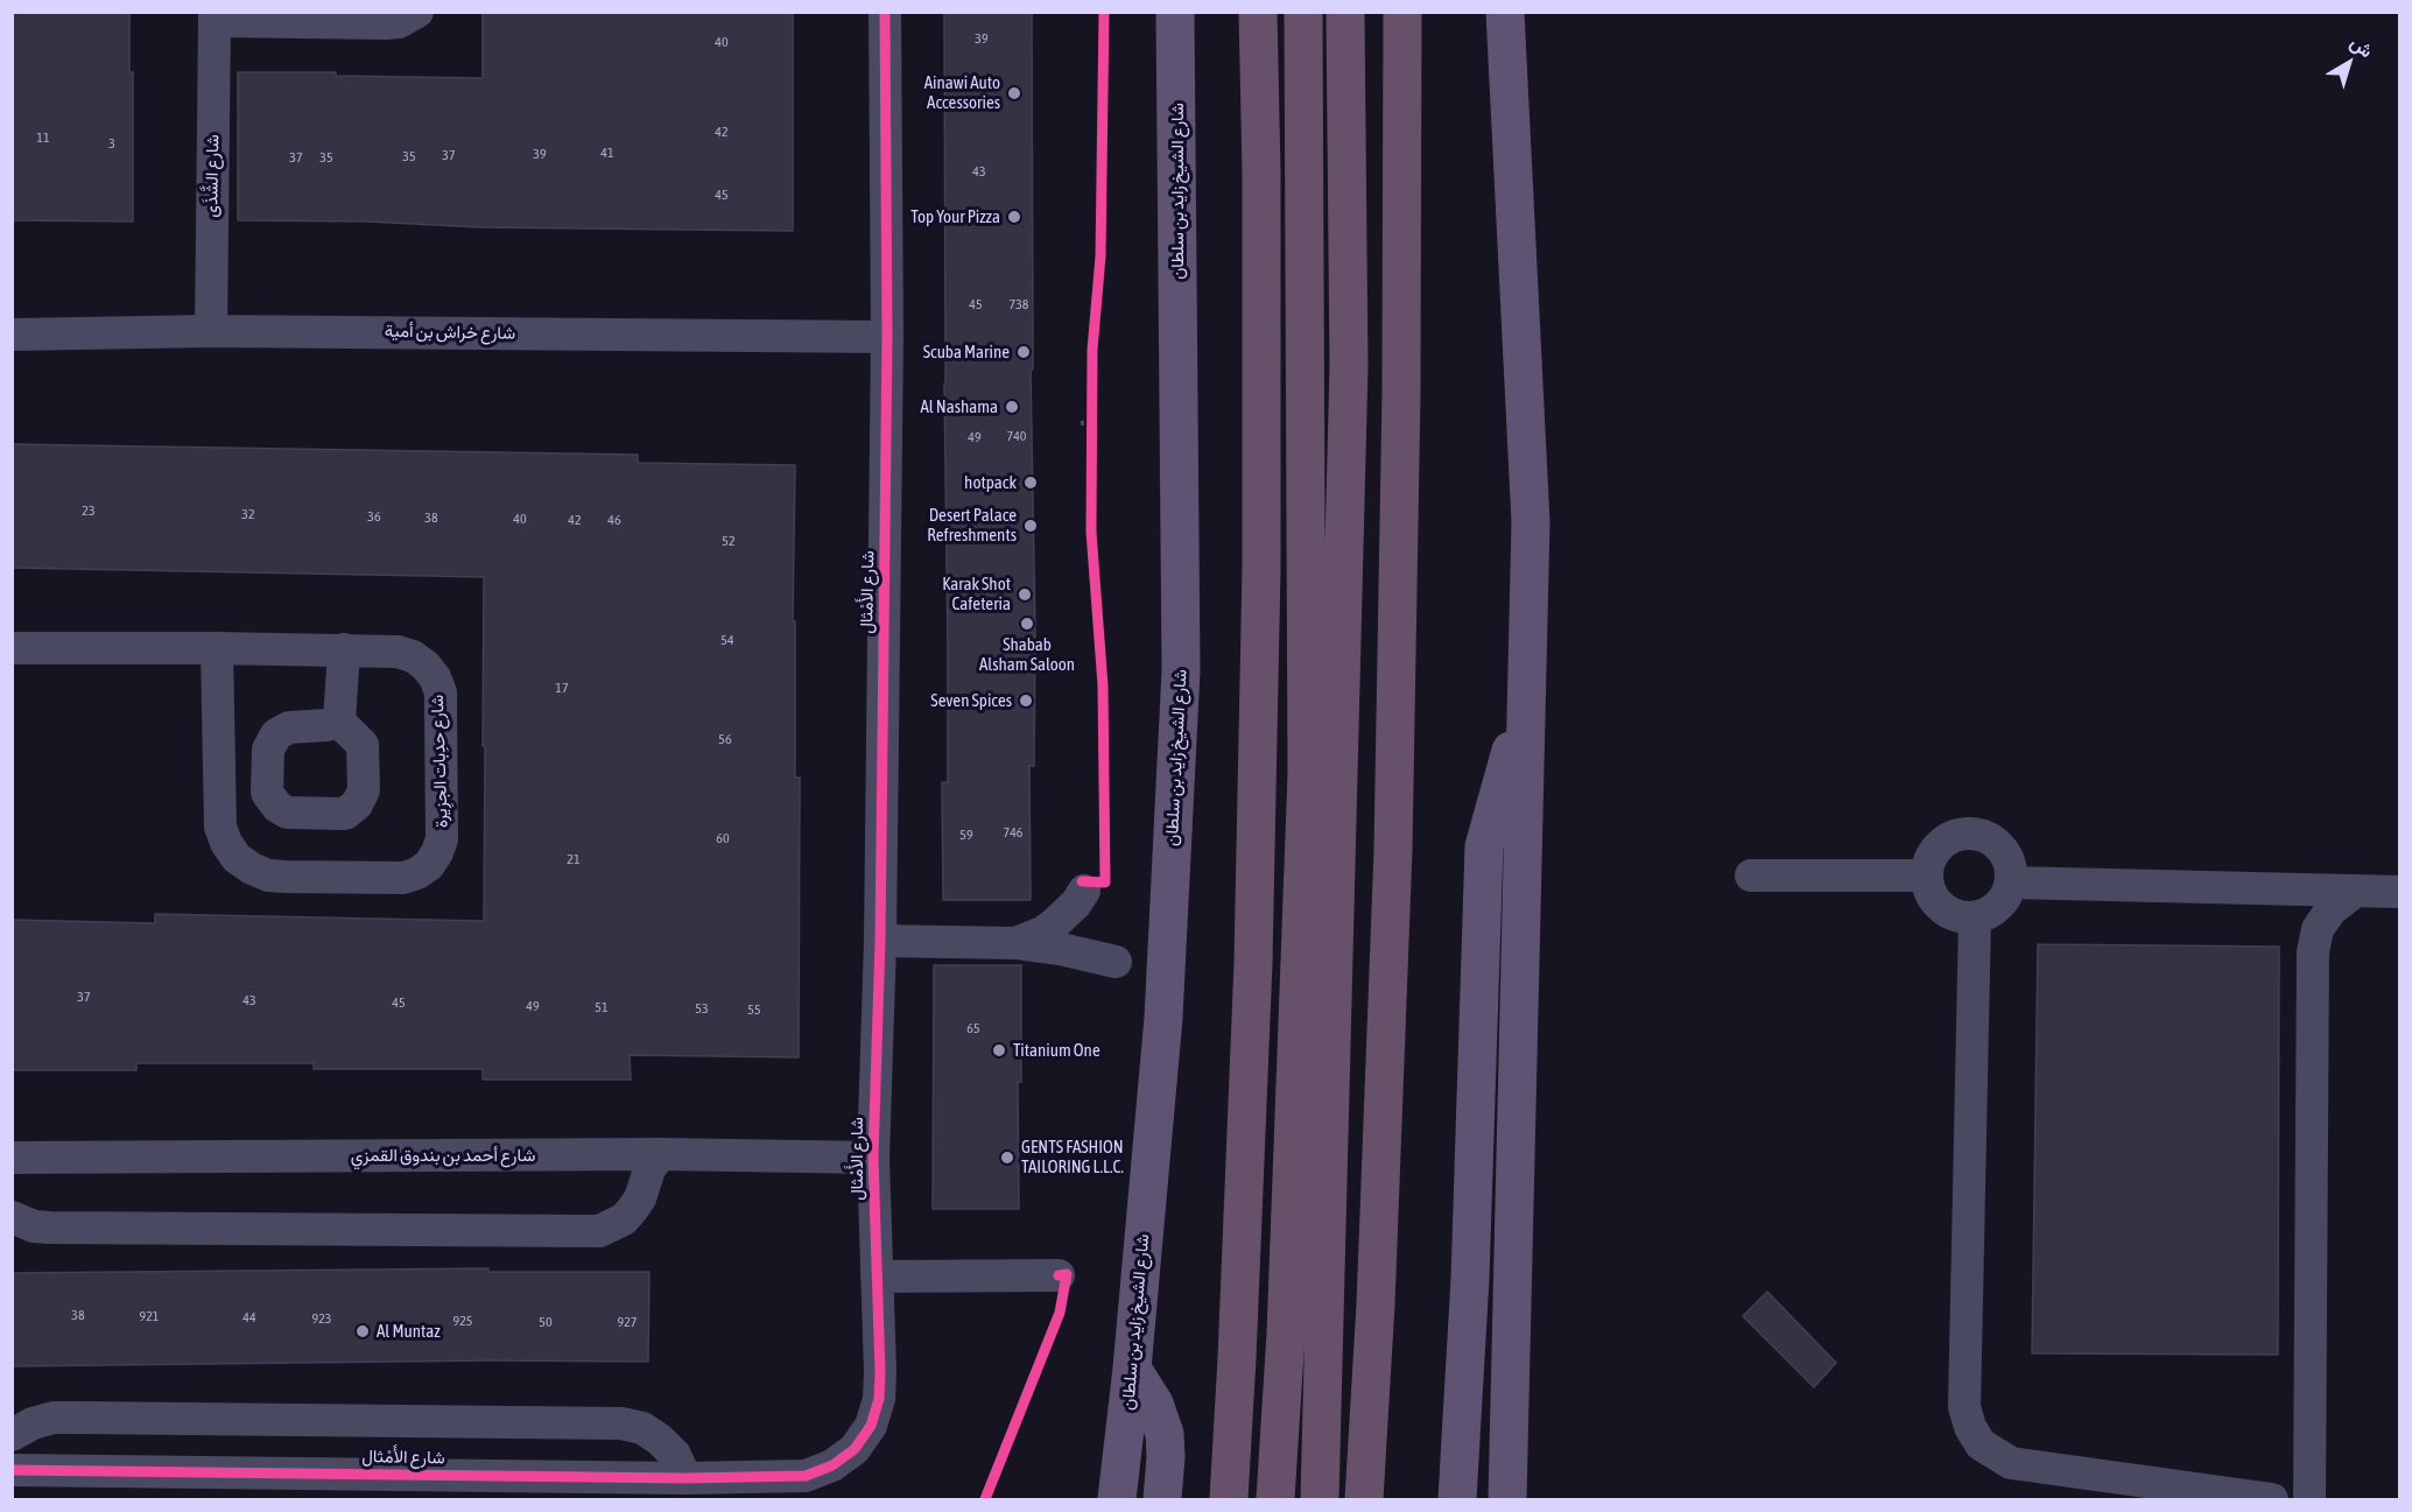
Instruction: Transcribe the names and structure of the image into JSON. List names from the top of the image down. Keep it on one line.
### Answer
{"streets":{"main road":["شارع الشيخ زايد بن سلطان"],"street":["شارع الشَّذَى","شارع خراش بن أمية","شارع الأَمْثال","شارع حدِبات الجزِيرة","شارع أحمد بن بندوق القمزي"]},"crossings":[["شارع الشَّذَى","شارع خراش بن أمية"],["شارع خراش بن أمية","شارع الأَمْثال"],["شارع الأَمْثال","شارع أحمد بن بندوق القمزي"]],"places":["Ainawi Auto Accessories","Top Your Pizza","Scuba Marine","Al Nashama","hotpack","Desert Palace Refreshments","Karak Shot Cafeteria","Shabab Alsham Saloon","Seven Spices","Titanium One","GENTS FASHION TAILORING L.L.C.","Al Muntaz"],"house_numbers":["39","40","42","11","3","41","39","37","35","37","35","43","45","45","738","740","49","23","32","36","38","40","42","46","52","54","17","56","746","59","60","21","37","43","45","49","51","53","55","65","38","921","44","923","925","50","927"],"north":"top right"}
